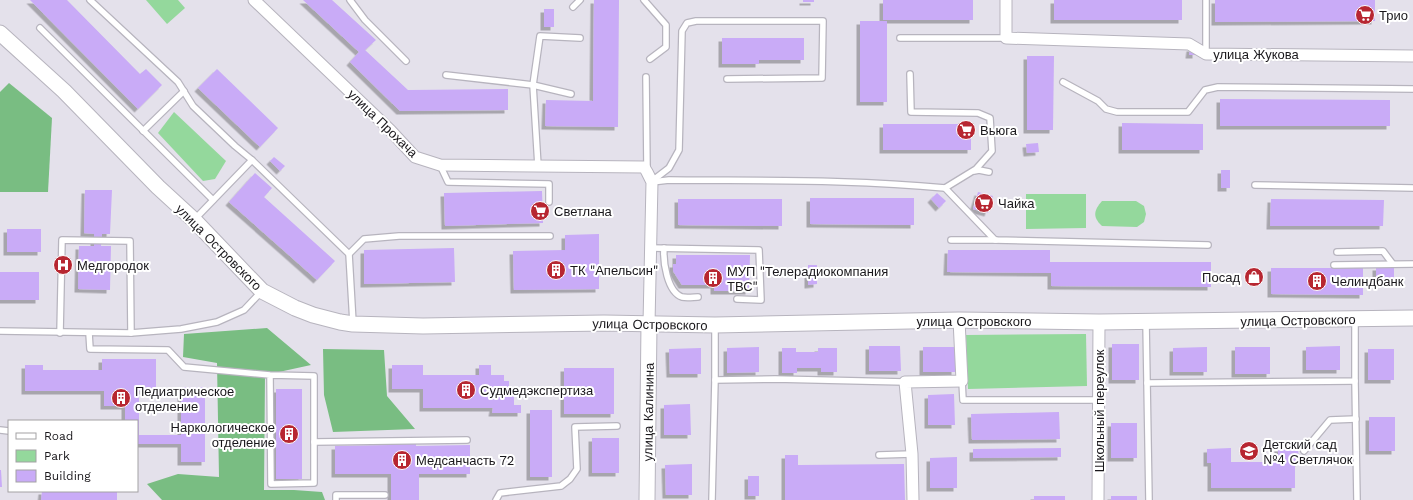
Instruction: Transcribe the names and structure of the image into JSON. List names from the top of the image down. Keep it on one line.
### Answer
{"streets":{"street":["улица Жукова","улица Прохача","улица Островского","Школьный переулок","улица Калинина"]},"crossings":[["улица Островского","Школьный переулок"],["улица Островского","улица Калинина"]],"places":{"supermarket":["Трио","Вьюга","Чайка","Светлана"],"hospital":["Медгородок"],"building":["ТК \"Апельсин\"","МУП \"Телерадиокомпания ТВС\"","Челиндбанк","Судмедэкспертиза","Педиатрическое отделение","Наркологическое отделение","Медсанчасть 72"],"shop":["Посад"],"school or university":["Детский сад №4 Светлячок"]},"legend":["Road","Park","Building"]}
